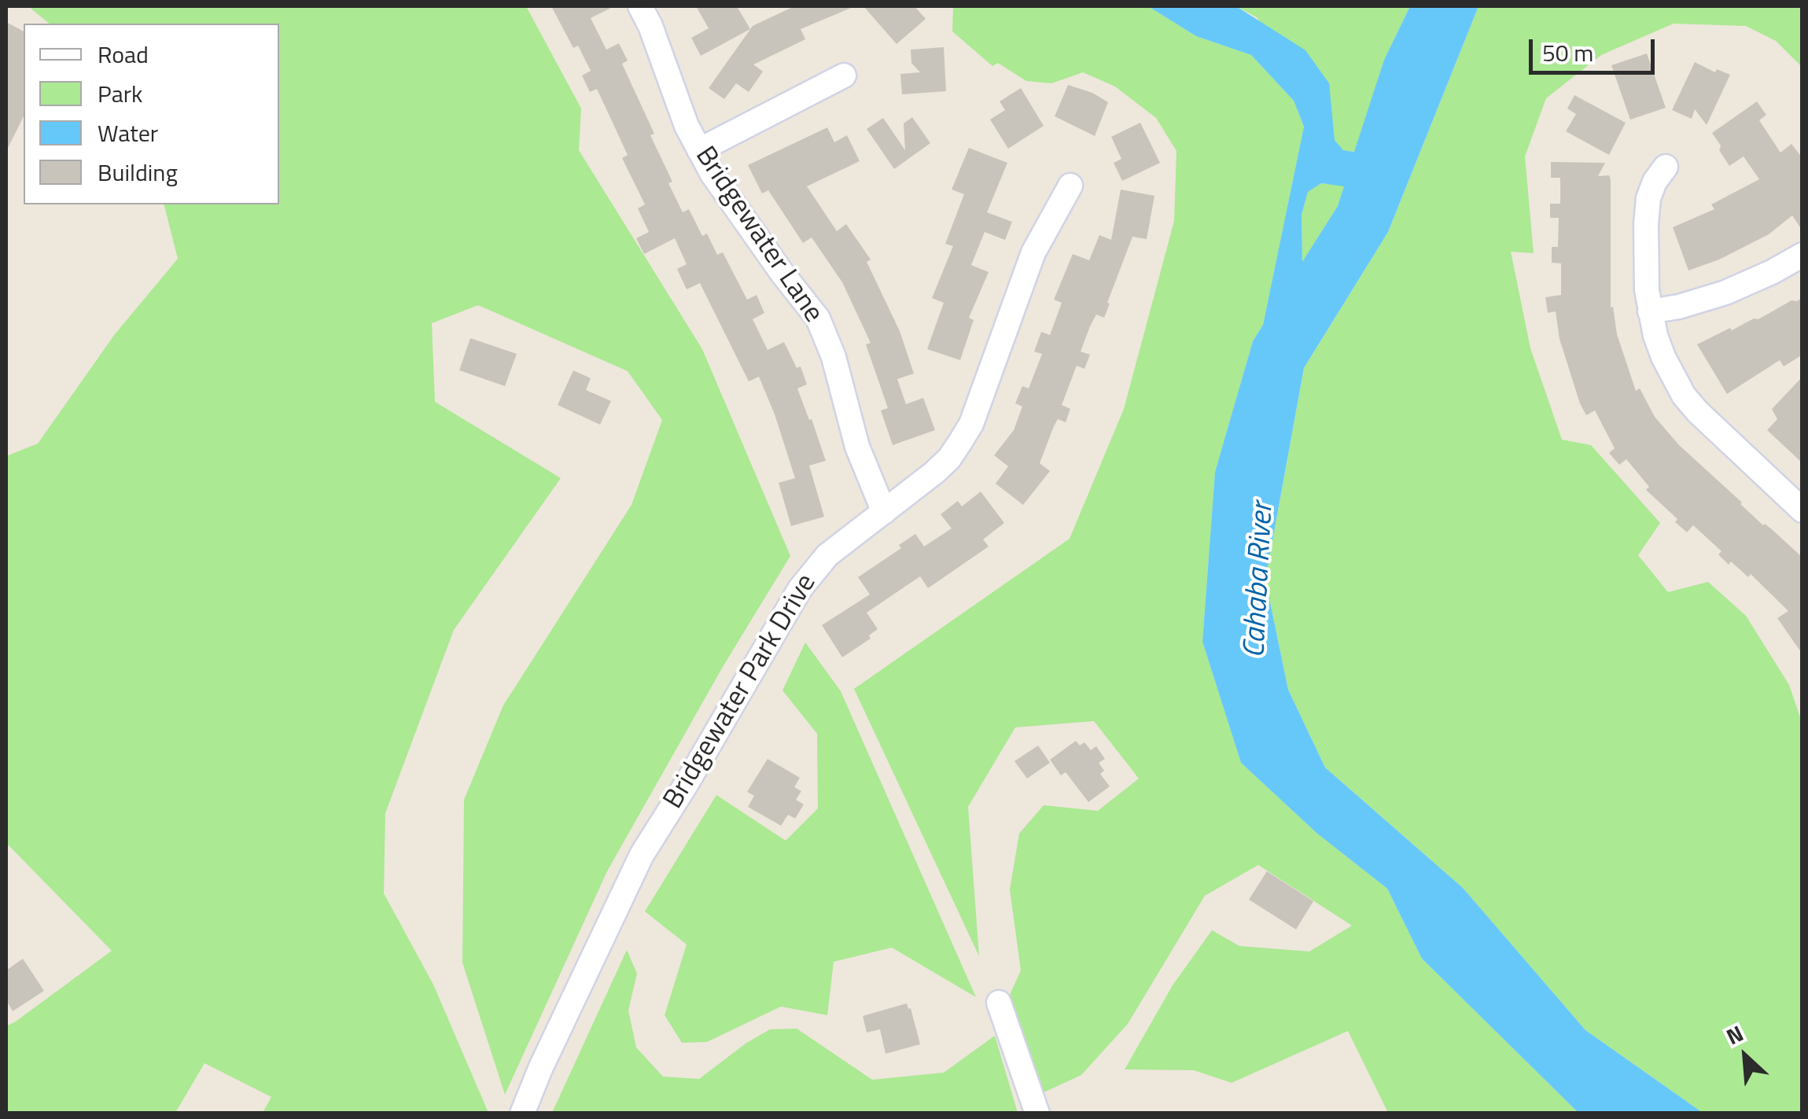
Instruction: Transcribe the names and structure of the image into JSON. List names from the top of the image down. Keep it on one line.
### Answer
{"streets":{"street":["Bridgewater Lane","Bridgewater Park Drive"]},"crossings":[["Bridgewater Lane","Bridgewater Park Drive"]],"water":["Cahaba River"],"legend":["Road","Park","Water","Building"],"scale_bar":"50 m","north":"top left"}
